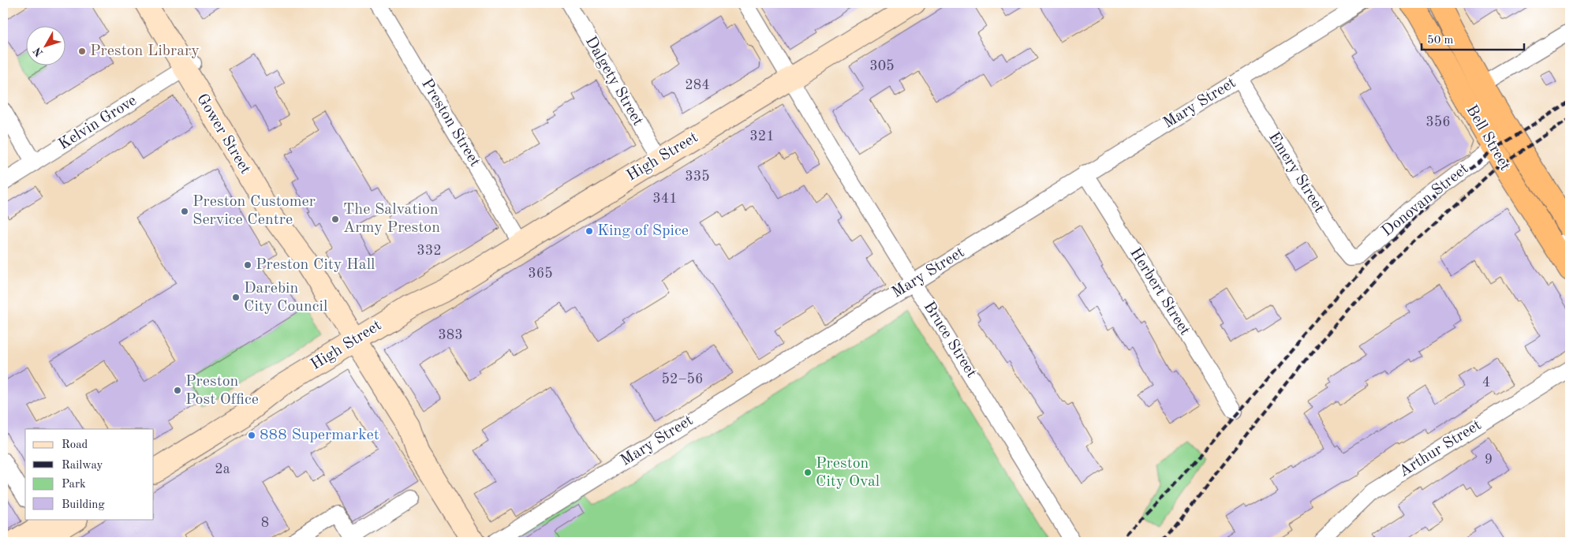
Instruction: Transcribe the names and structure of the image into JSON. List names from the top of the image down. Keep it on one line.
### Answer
{"streets":{"highway":["Bell Street"],"main road":["Gower Street","High Street"],"street":["Dalgety Street","Mary Street","Kelvin Grove","Preston Street","Emery Street","Donovan Street","Herbert Street","Bruce Street","Arthur Street"]},"crossings":[["Dalgety Street","High Street"],["Mary Street","Emery Street"],["Mary Street","Herbert Street"],["Mary Street","Bruce Street"],["Kelvin Grove","Gower Street"],["Preston Street","High Street"],["Gower Street","High Street"],["Bell Street","Donovan Street"],["High Street","Bruce Street"],["Emery Street","Donovan Street"]],"places":["Preston Library","Preston Customer Service Centre","The Salvation Army Preston","King of Spice","Preston City Hall","Darebin City Council","Preston Post Office","888 Supermarket","Preston City Oval"],"house_numbers":["305","284","356","321","335","341","332","365","383","52–56","4","9","2a","8"],"legend":["Road","Railway","Park","Building"],"scale_bar":"50 m","north":"bottom left"}
